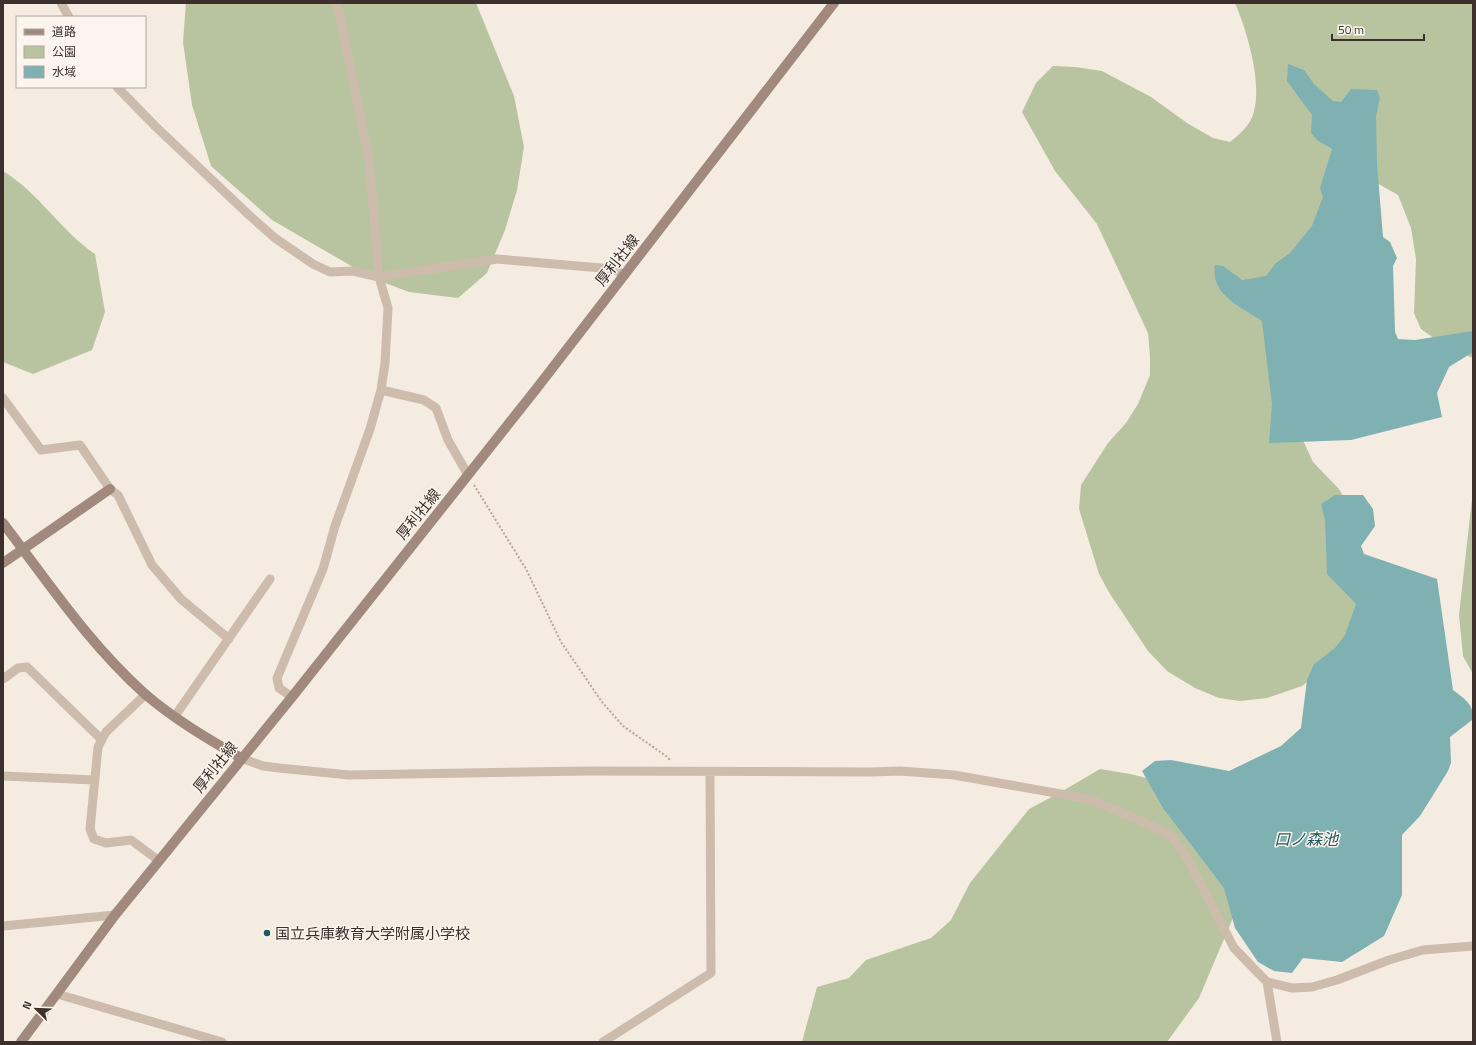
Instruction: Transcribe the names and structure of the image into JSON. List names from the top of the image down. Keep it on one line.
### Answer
{"streets":{"main road":["厚利社線"]},"water":["口ノ森池"],"places":["国立兵庫教育大学附属小学校"],"legend":["道路","公園","水域"],"scale_bar":"50 m","north":"top left"}
